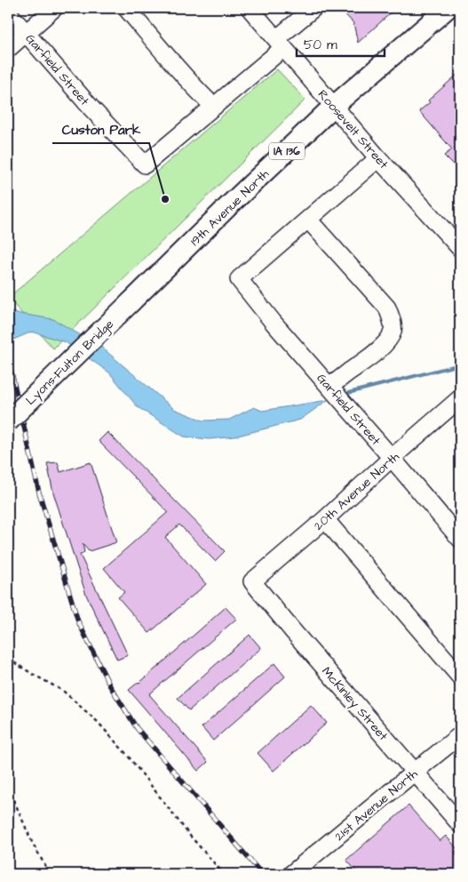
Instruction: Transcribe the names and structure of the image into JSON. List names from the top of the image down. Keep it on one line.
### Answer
{"streets":{"main road":["IA 136","19th Avenue North","Lyons-Fulton Bridge"],"street":["Garfield Street","Roosevelt Street","20th Avenue North","McKinley Street","21st Avenue North"]},"crossings":[["Garfield Street","20th Avenue North"],["Roosevelt Street","19th Avenue North"],["19th Avenue North","Lyons-Fulton Bridge"],["20th Avenue North","McKinley Street"],["McKinley Street","21st Avenue North"]],"places":["Custon Park"],"scale_bar":"50 m"}
